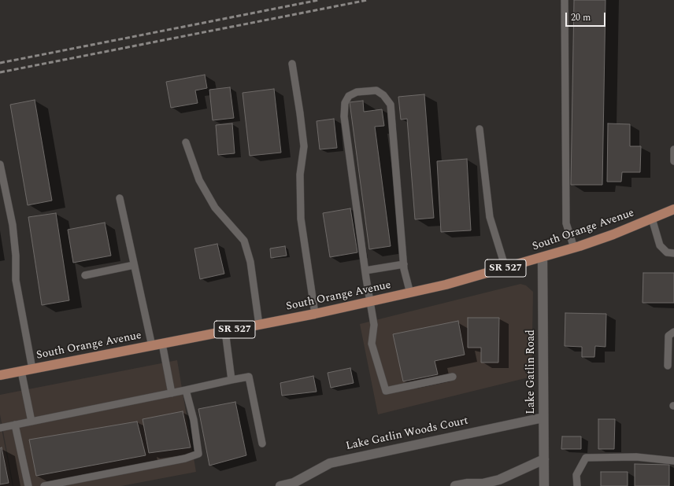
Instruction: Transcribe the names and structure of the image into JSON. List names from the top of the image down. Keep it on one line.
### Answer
{"streets":{"main road":["South Orange Avenue","SR 527"],"street":["Lake Gatlin Road","Lake Gatlin Woods Court"]},"crossings":[["South Orange Avenue","Lake Gatlin Road"],["Lake Gatlin Road","Lake Gatlin Woods Court"]],"scale_bar":"20 m"}
